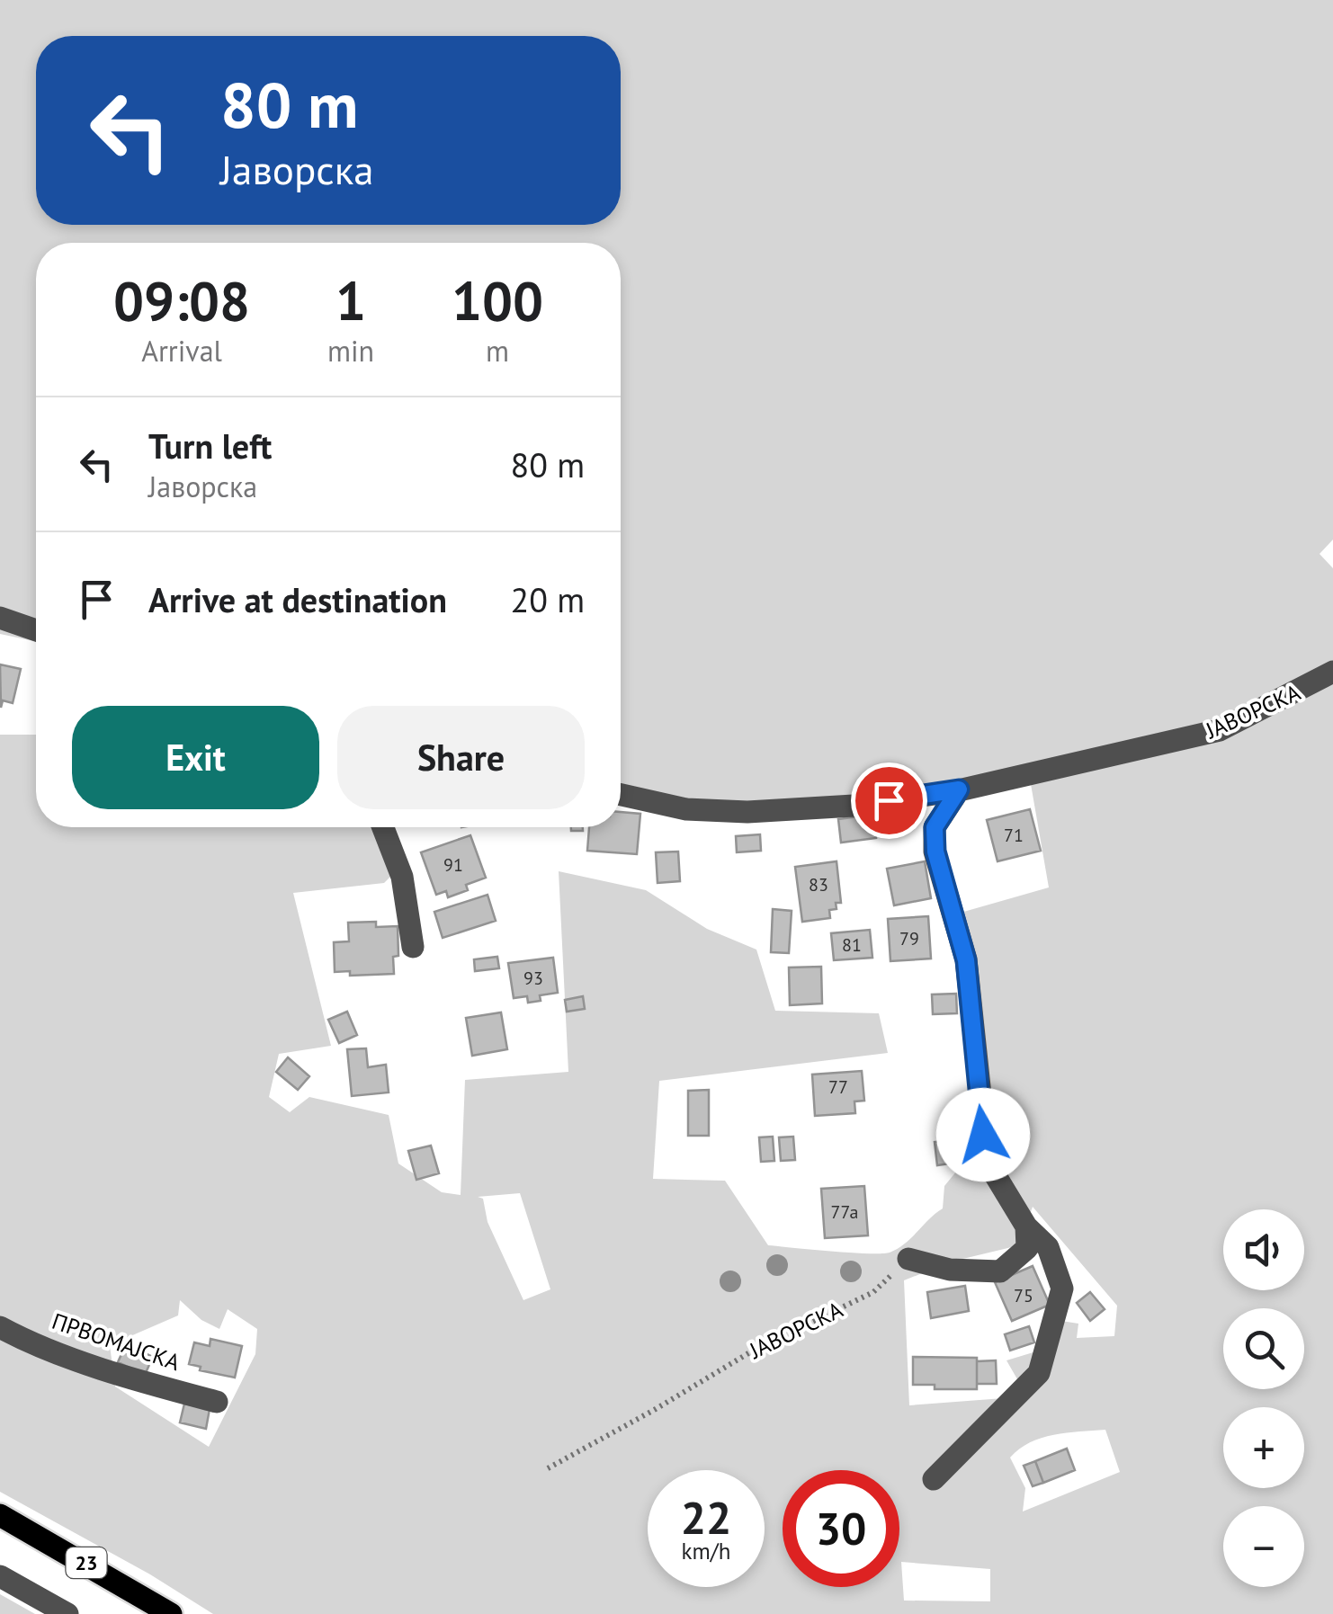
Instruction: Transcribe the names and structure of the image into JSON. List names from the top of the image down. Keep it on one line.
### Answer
{"streets":{"main road":["23"],"street":["ЈАВОРСКА","ПРВОМАЈСКА"]},"house_numbers":["71","91","83","79","81","93","77","77a","75"],"page":{"turn":["80 m","Јаворска"],"eta":["09:08","Arrival","1","min","100","m"],"list":[{"name":"Turn left","note":"Јаворска","value":"80 m"},{"name":"Arrive at destination","value":"20 m"}],"buttons":["Exit","Share"],"map_buttons":["+","−"],"speed":"22 km/h","limit":"30"}}
